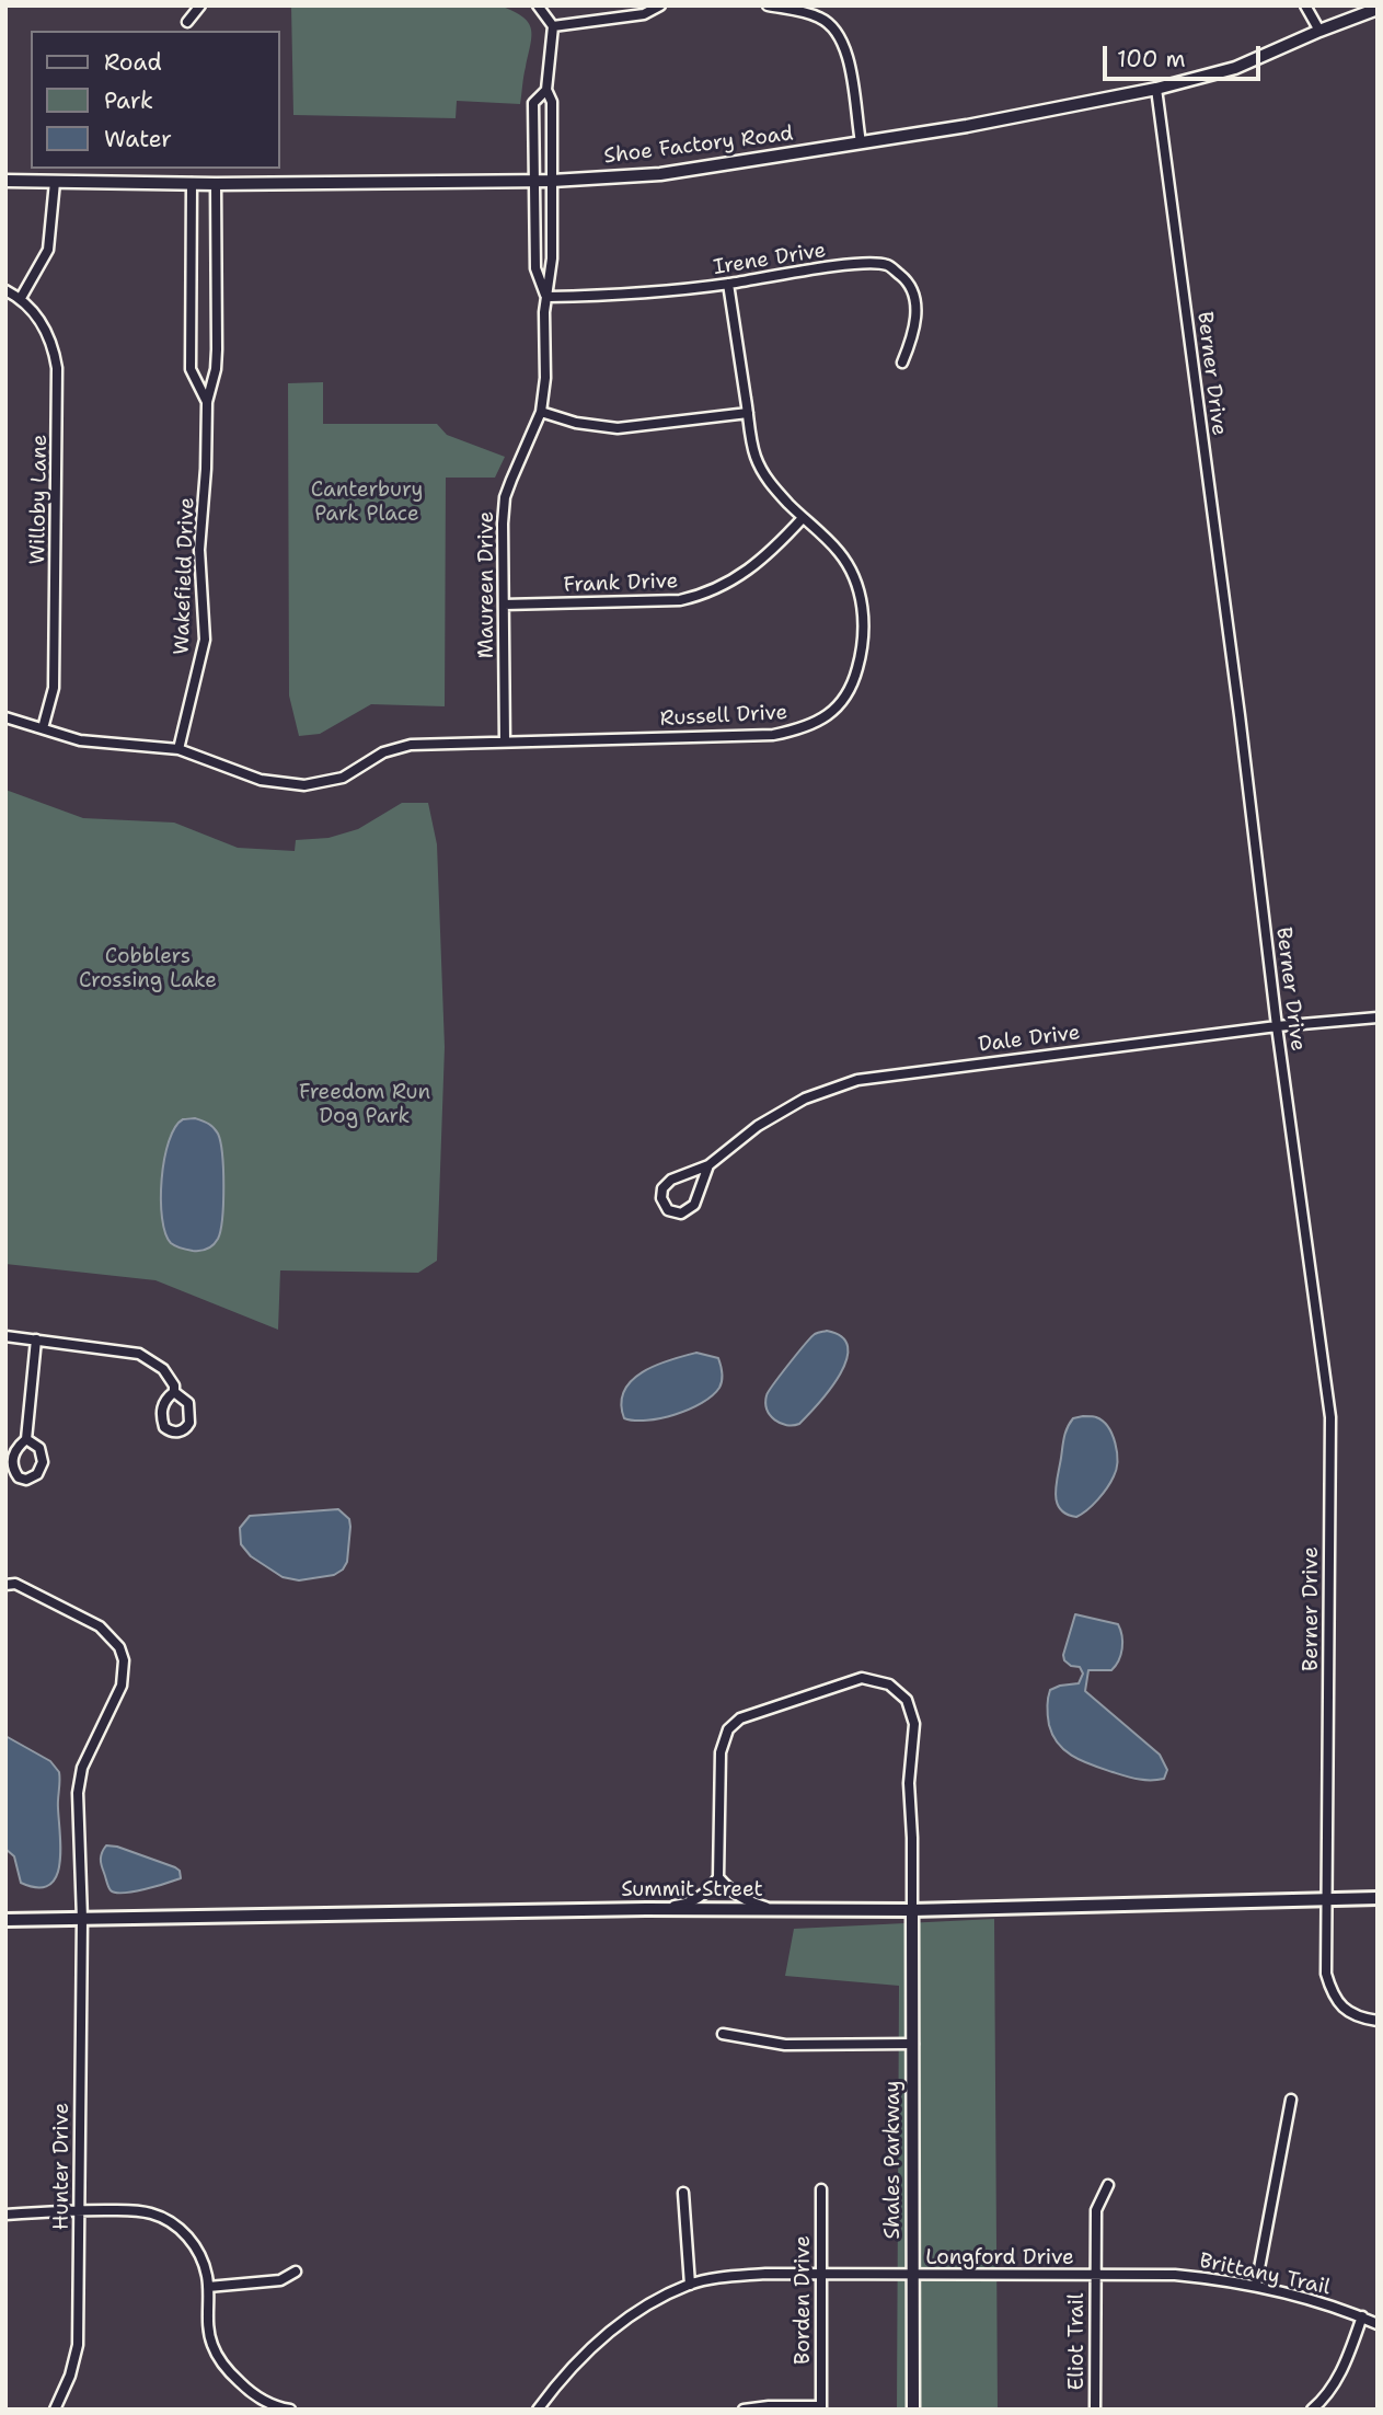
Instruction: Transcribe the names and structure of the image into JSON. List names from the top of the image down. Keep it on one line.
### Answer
{"streets":{"main road":["Summit Street"],"street":["Shoe Factory Road","Irene Drive","Berner Drive","Willoby Lane","Wakefield Drive","Frank Drive","Maureen Drive","Russell Drive","Dale Drive","Shales Parkway","Hunter Drive","Longford Drive","Brittany Trail","Borden Drive","Eliot Trail"]},"crossings":[["Shoe Factory Road","Berner Drive"],["Shoe Factory Road","Wakefield Drive"],["Shoe Factory Road","Maureen Drive"],["Irene Drive","Maureen Drive"],["Irene Drive","Russell Drive"],["Berner Drive","Dale Drive"],["Berner Drive","Summit Street"],["Willoby Lane","Russell Drive"],["Wakefield Drive","Russell Drive"],["Frank Drive","Maureen Drive"],["Frank Drive","Russell Drive"],["Maureen Drive","Russell Drive"],["Summit Street","Shales Parkway"],["Summit Street","Hunter Drive"],["Shales Parkway","Longford Drive"],["Longford Drive","Brittany Trail"],["Longford Drive","Borden Drive"],["Longford Drive","Eliot Trail"],["Brittany Trail","Eliot Trail"]],"parks":["Canterbury Park Place","Cobblers Crossing Lake","Freedom Run Dog Park"],"legend":["Road","Park","Water"],"scale_bar":"100 m"}
